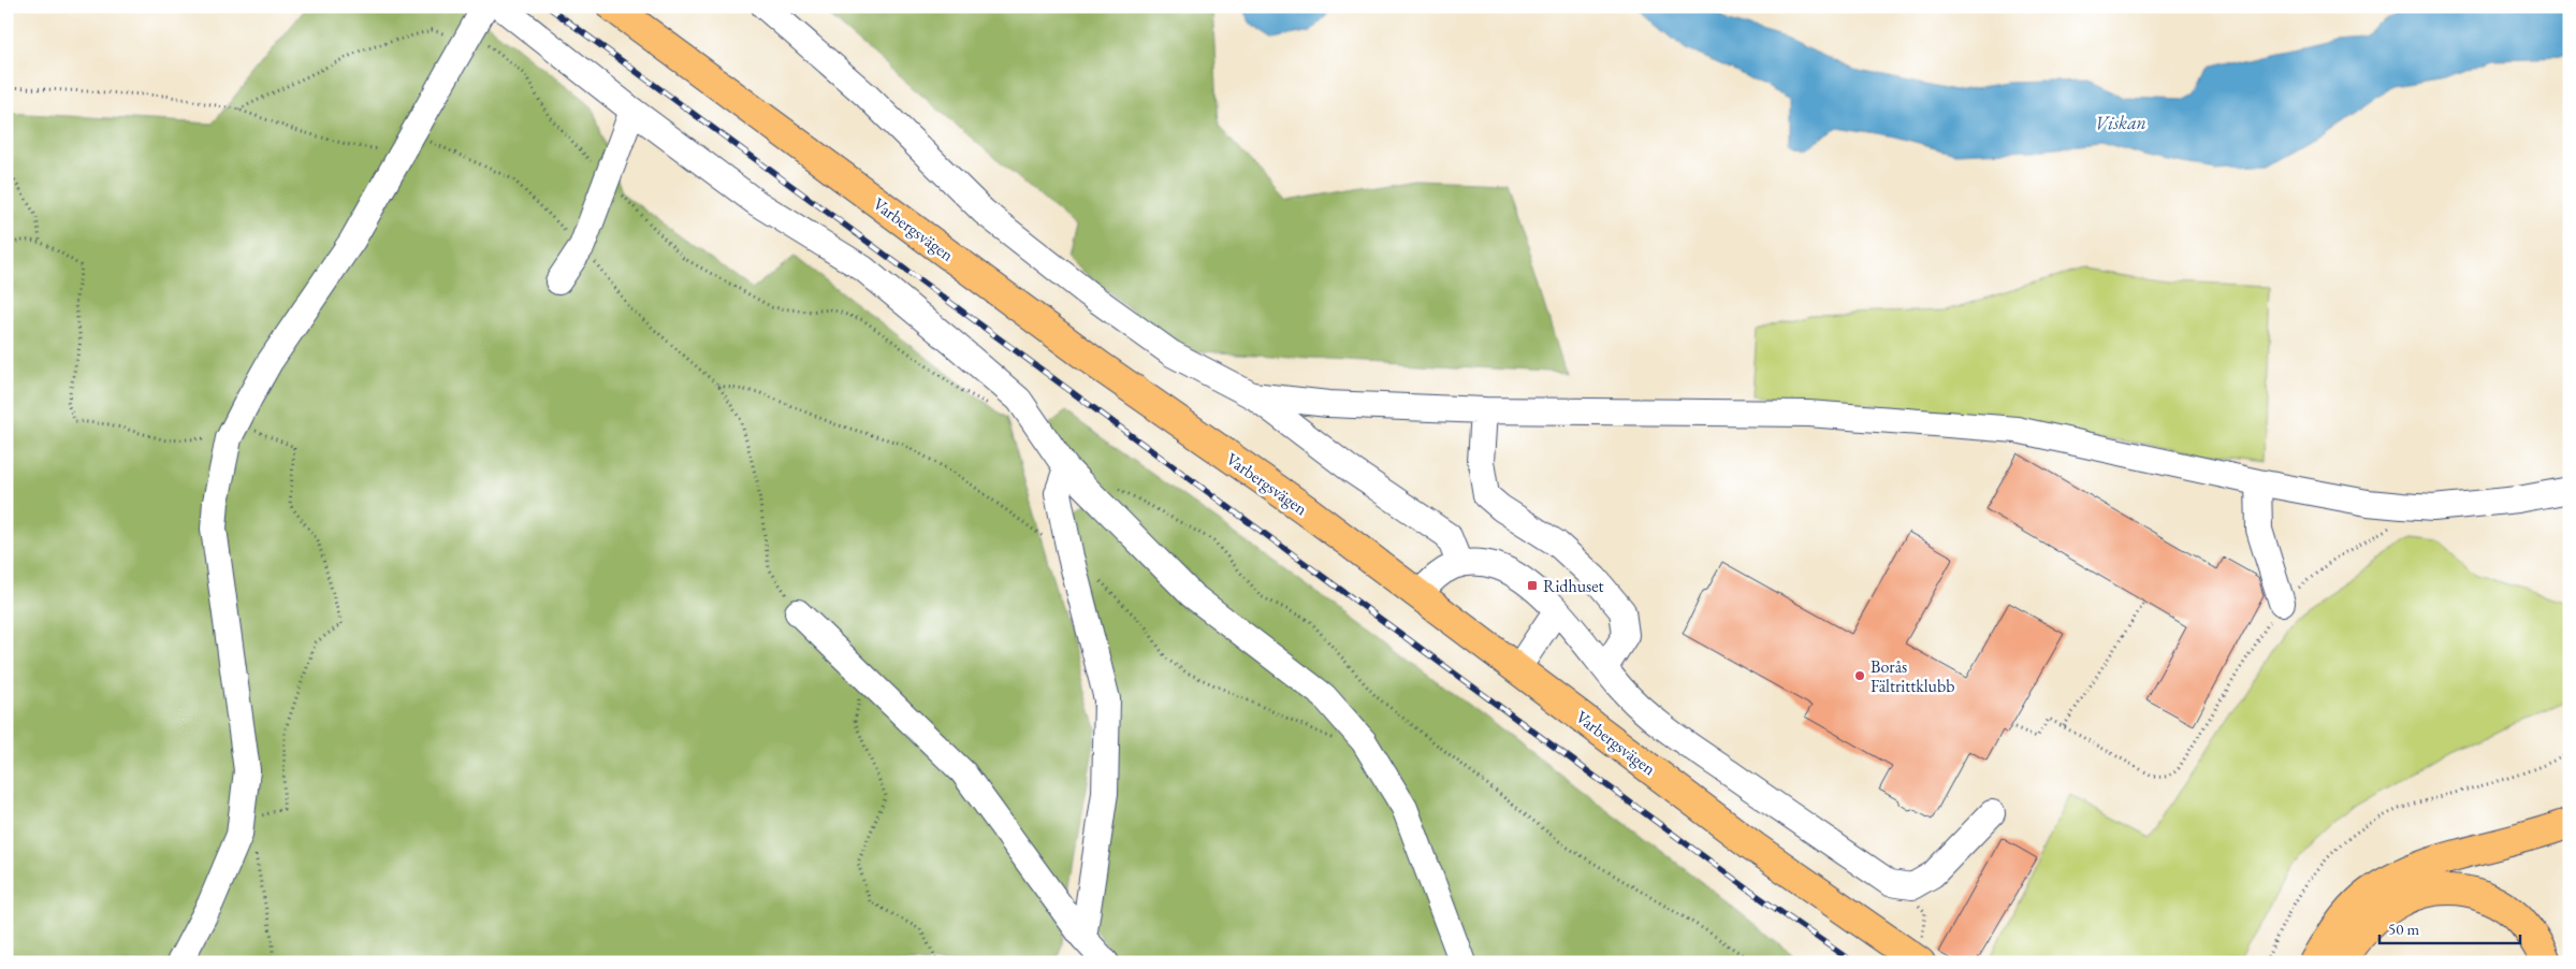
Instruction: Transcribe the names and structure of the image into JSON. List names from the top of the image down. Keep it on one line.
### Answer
{"streets":{"main road":["Varbergsvägen"]},"water":["Viskan"],"places":{"transit":["Ridhuset"],"other":["Borås Fältrittklubb"]},"scale_bar":"50 m"}
